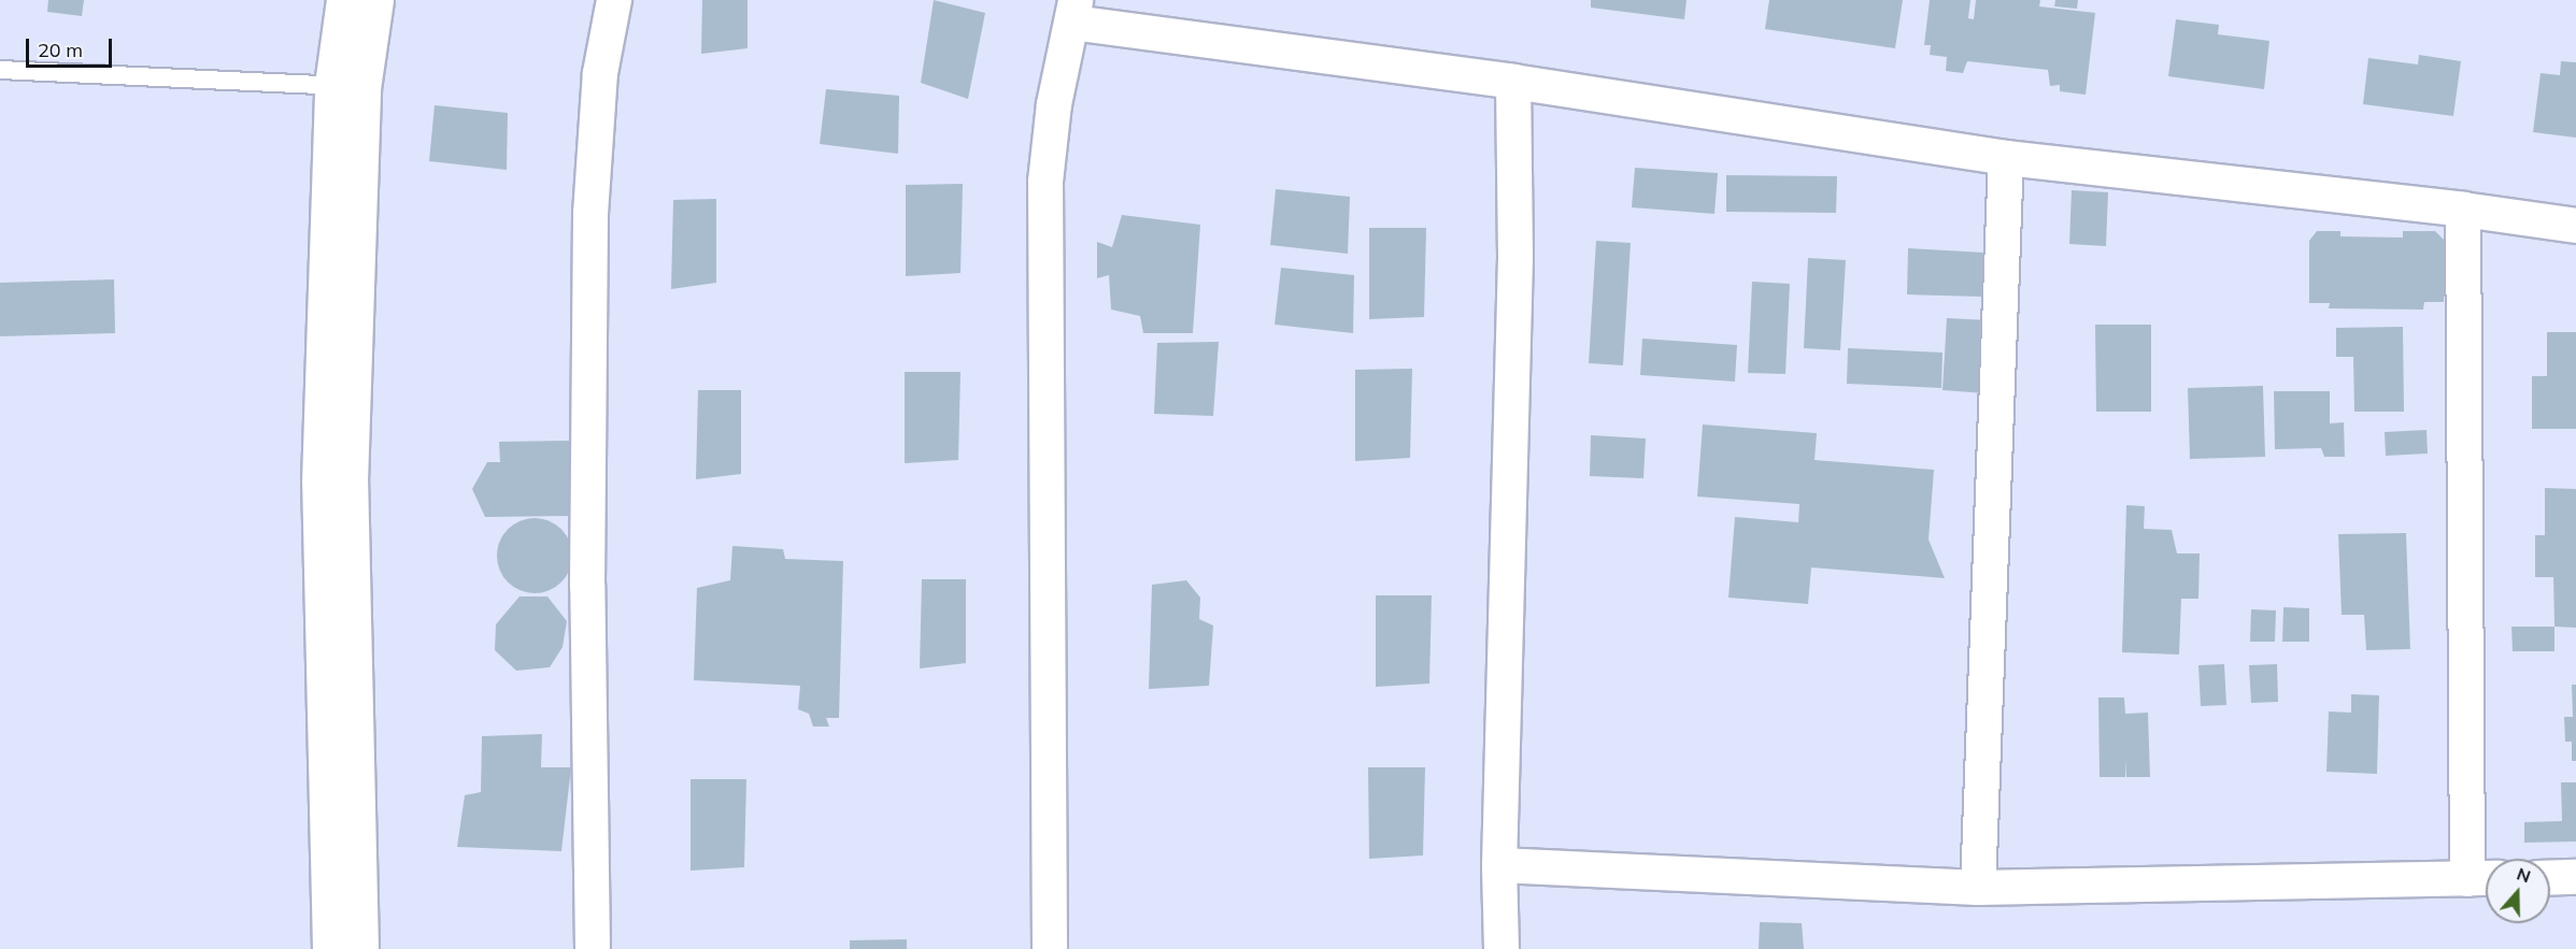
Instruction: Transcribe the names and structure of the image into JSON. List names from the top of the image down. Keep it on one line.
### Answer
{"scale_bar":"20 m","north":"top"}
